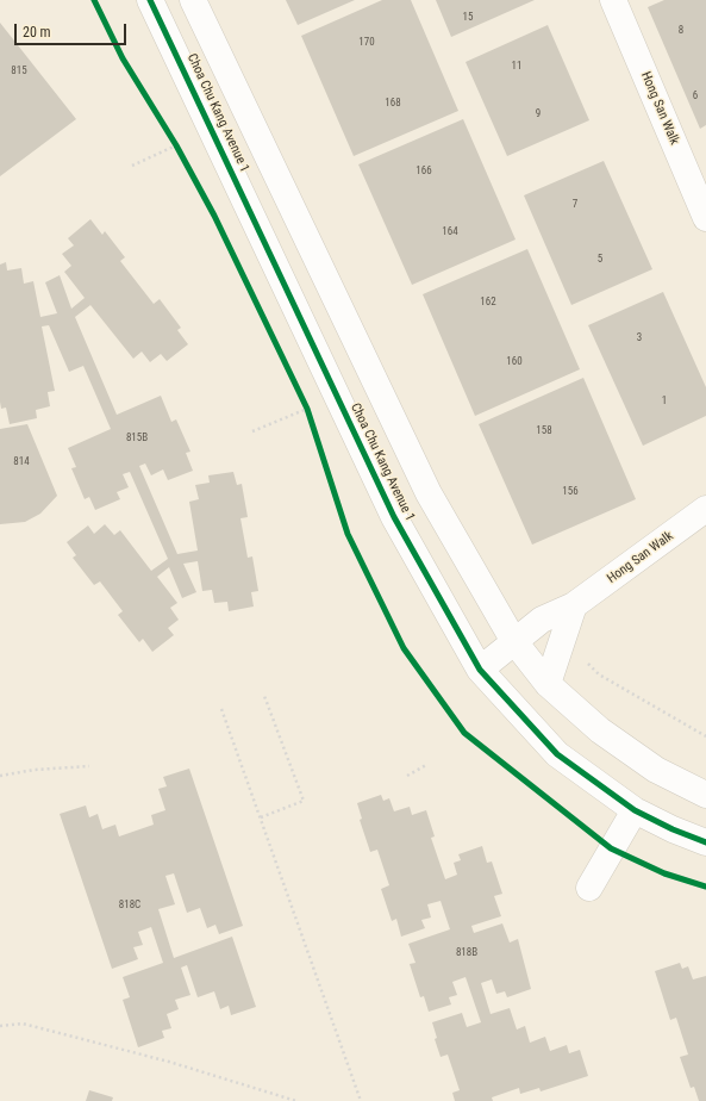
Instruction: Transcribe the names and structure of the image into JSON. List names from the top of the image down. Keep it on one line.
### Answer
{"streets":{"street":["Hong San Walk","Choa Chu Kang Avenue 1"]},"crossings":[["Hong San Walk","Choa Chu Kang Avenue 1"]],"house_numbers":["15","8","170","11","815","6","168","9","166","7","164","5","162","3","160","1","158","815B","814","156","818C","818B"],"scale_bar":"20 m"}
